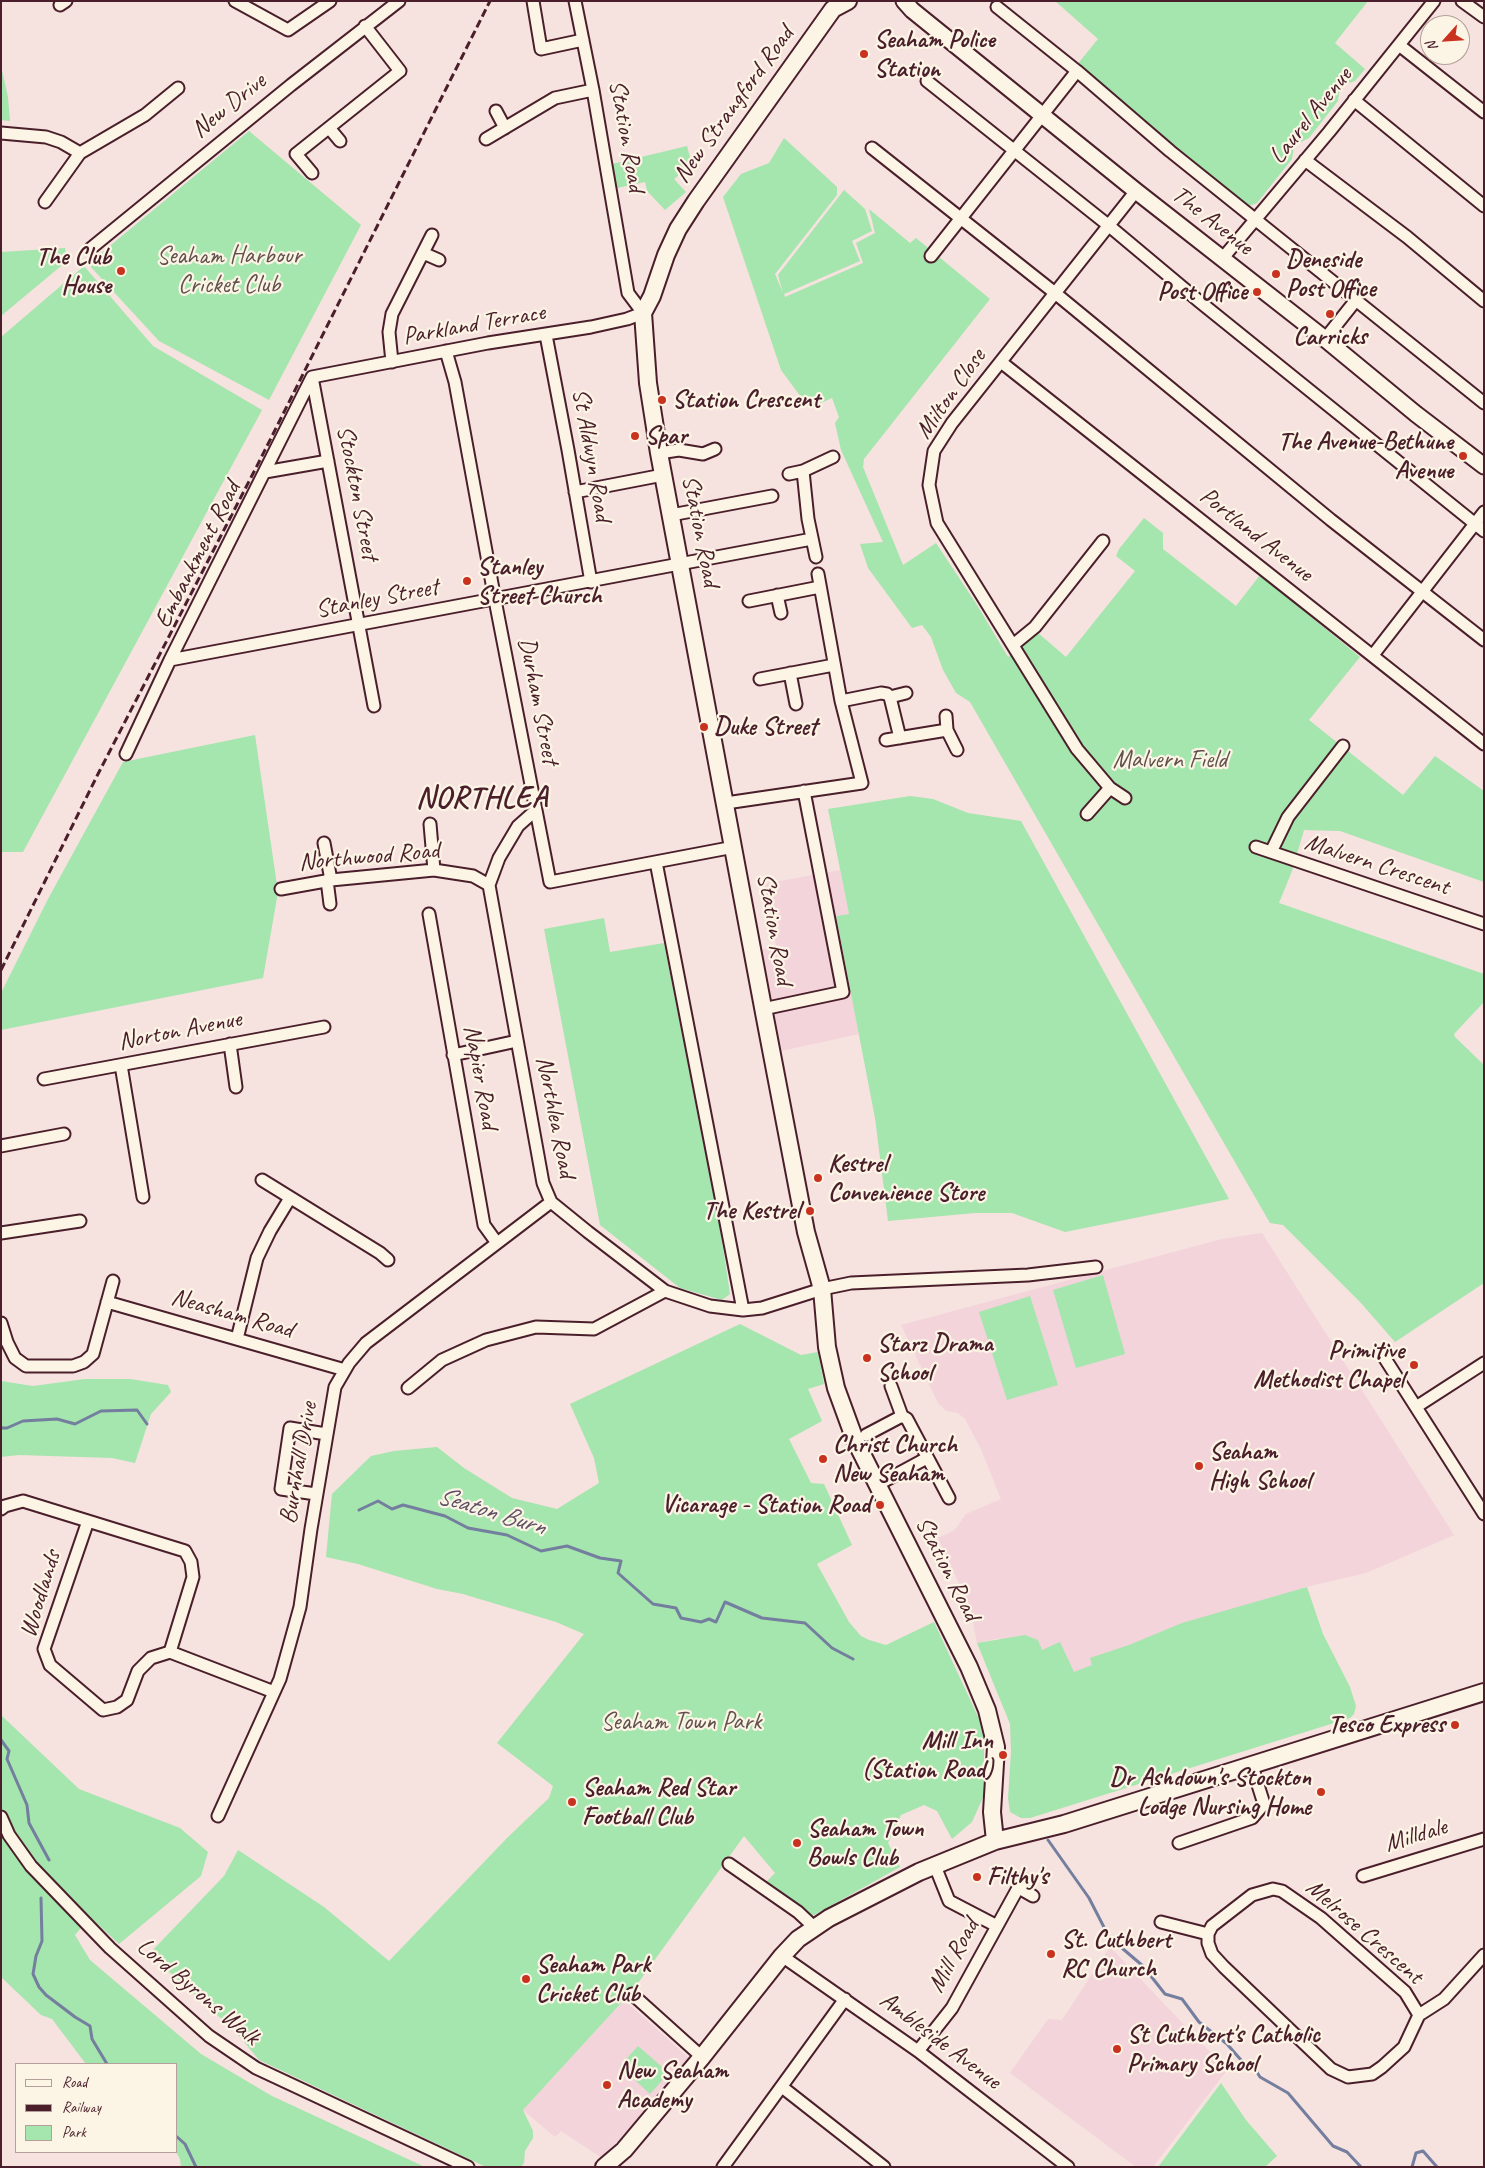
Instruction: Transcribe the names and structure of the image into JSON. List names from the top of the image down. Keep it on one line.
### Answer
{"streets":{"main road":["New Strangford Road","Station Road"],"street":["New Drive","Laurel Avenue","The Avenue","Parkland Terrace","Milton Close","St Aldwyn Road","Stockton Street","Portland Avenue","Embankment Road","Stanley Street","Durham Street","Northwood Road","Malvern Crescent","Norton Avenue","Napier Road","Northlea Road","Neasham Road","Burnhall Drive","Woodlands","Milldale","Melrose Crescent","Mill Road","Lord Byrons Walk","Ambleside Avenue"]},"crossings":[["New Strangford Road","Station Road"],["New Strangford Road","Parkland Terrace"],["Laurel Avenue","The Avenue"],["Station Road","Parkland Terrace"],["Station Road","Stanley Street"],["Station Road","Northlea Road"],["The Avenue","Milton Close"],["Parkland Terrace","St Aldwyn Road"],["Parkland Terrace","Stockton Street"],["Parkland Terrace","Embankment Road"],["Parkland Terrace","Durham Street"],["Milton Close","Portland Avenue"],["St Aldwyn Road","Stanley Street"],["Stockton Street","Embankment Road"],["Stockton Street","Stanley Street"],["Embankment Road","Stanley Street"],["Stanley Street","Durham Street"],["Northwood Road","Northlea Road"],["Napier Road","Burnhall Drive"],["Northlea Road","Burnhall Drive"],["Neasham Road","Burnhall Drive"],["Mill Road","Ambleside Avenue"]],"districts":["NORTHLEA"],"water":["Seaton Burn"],"parks":["Seaham Harbour Cricket Club","Malvern Field","Seaham Town Park"],"places":["Seaham Police Station","The Club House","Deneside Post Office","Post Office","Carricks","Station Crescent","Spar","The Avenue-Bethune Avenue","Stanley Street Church","Duke Street","Kestrel Convenience Store","The Kestrel","Starz Drama School","Primitive Methodist Chapel","Christ Church New Seaham","Seaham High School","Vicarage - Station Road","Tesco Express","Mill Inn (Station Road)","Dr Ashdown's Stockton Lodge Nursing Home","Seaham Red Star Football Club","Seaham Town Bowls Club","Filthy's","St. Cuthbert RC Church","Seaham Park Cricket Club","St Cuthbert's Catholic Primary School","New Seaham Academy"],"legend":["Road","Railway","Park"],"north":"bottom left"}
